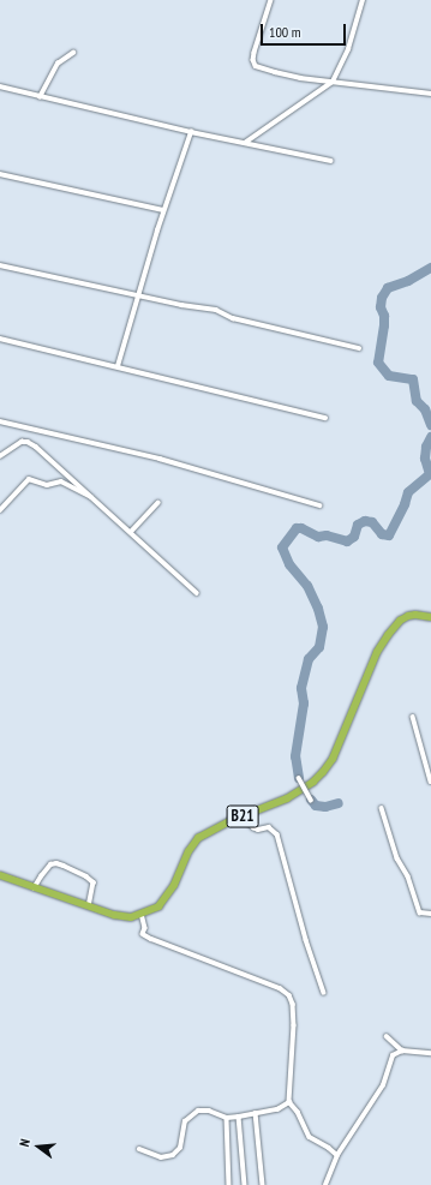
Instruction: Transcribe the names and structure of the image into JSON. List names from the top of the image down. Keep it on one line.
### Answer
{"streets":{"highway":["B21"]},"scale_bar":"100 m","north":"left"}
